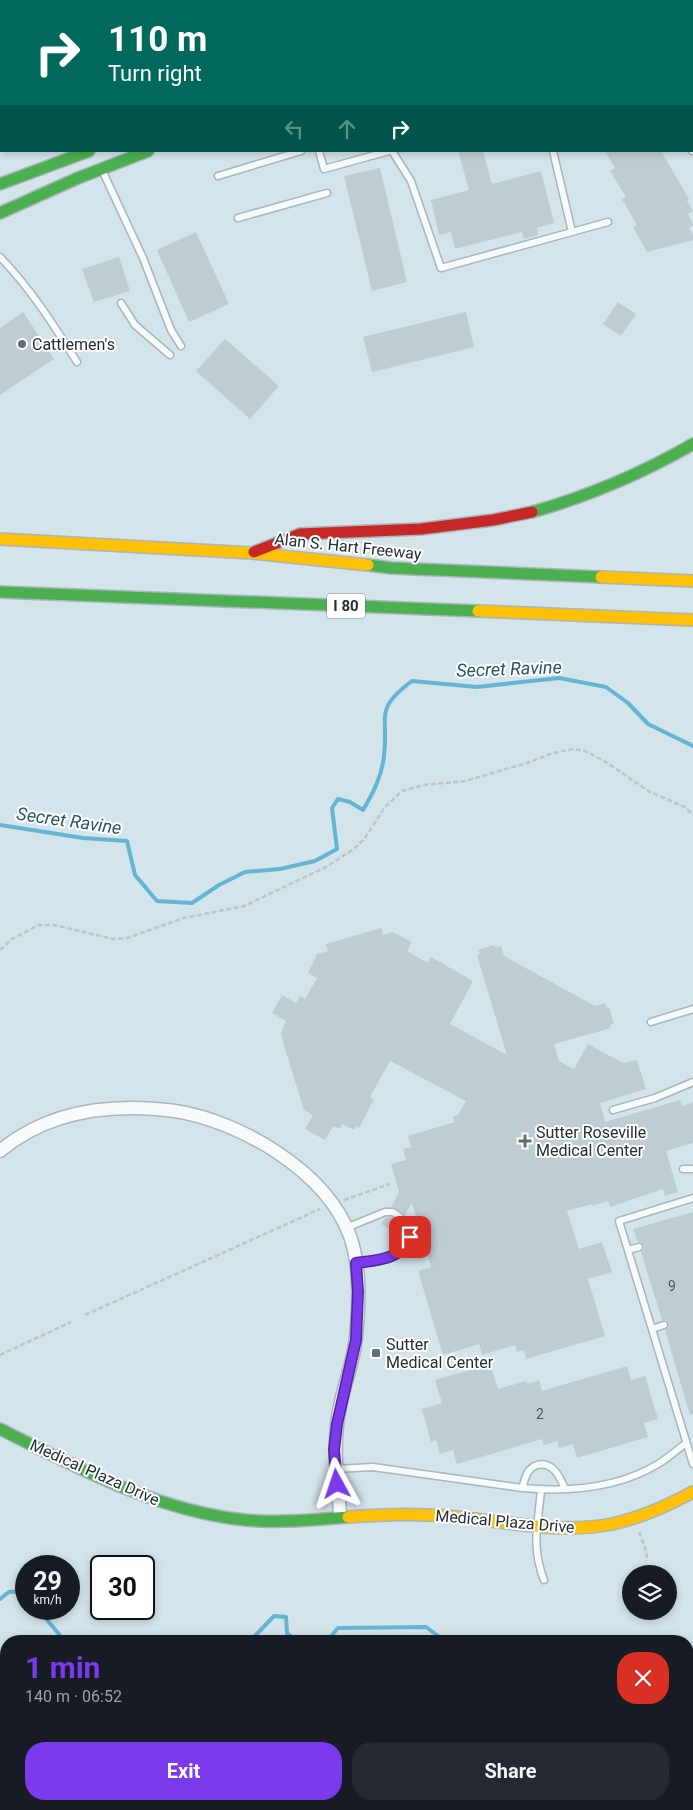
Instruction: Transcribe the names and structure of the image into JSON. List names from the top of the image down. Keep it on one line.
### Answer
{"streets":{"main road":["Alan S. Hart Freeway","I 80","Medical Plaza Drive"]},"water":["Secret Ravine"],"places":{"other":["Cattlemen's"],"health":["Sutter Roseville Medical Center"],"transit":["Sutter Medical Center"]},"house_numbers":["9","2"],"page":{"turn":["110 m","Turn right"],"speed":"29 km/h","limit":"30","heading":["1 min","140 m · 06:52"],"buttons":["Exit","Share"]}}
